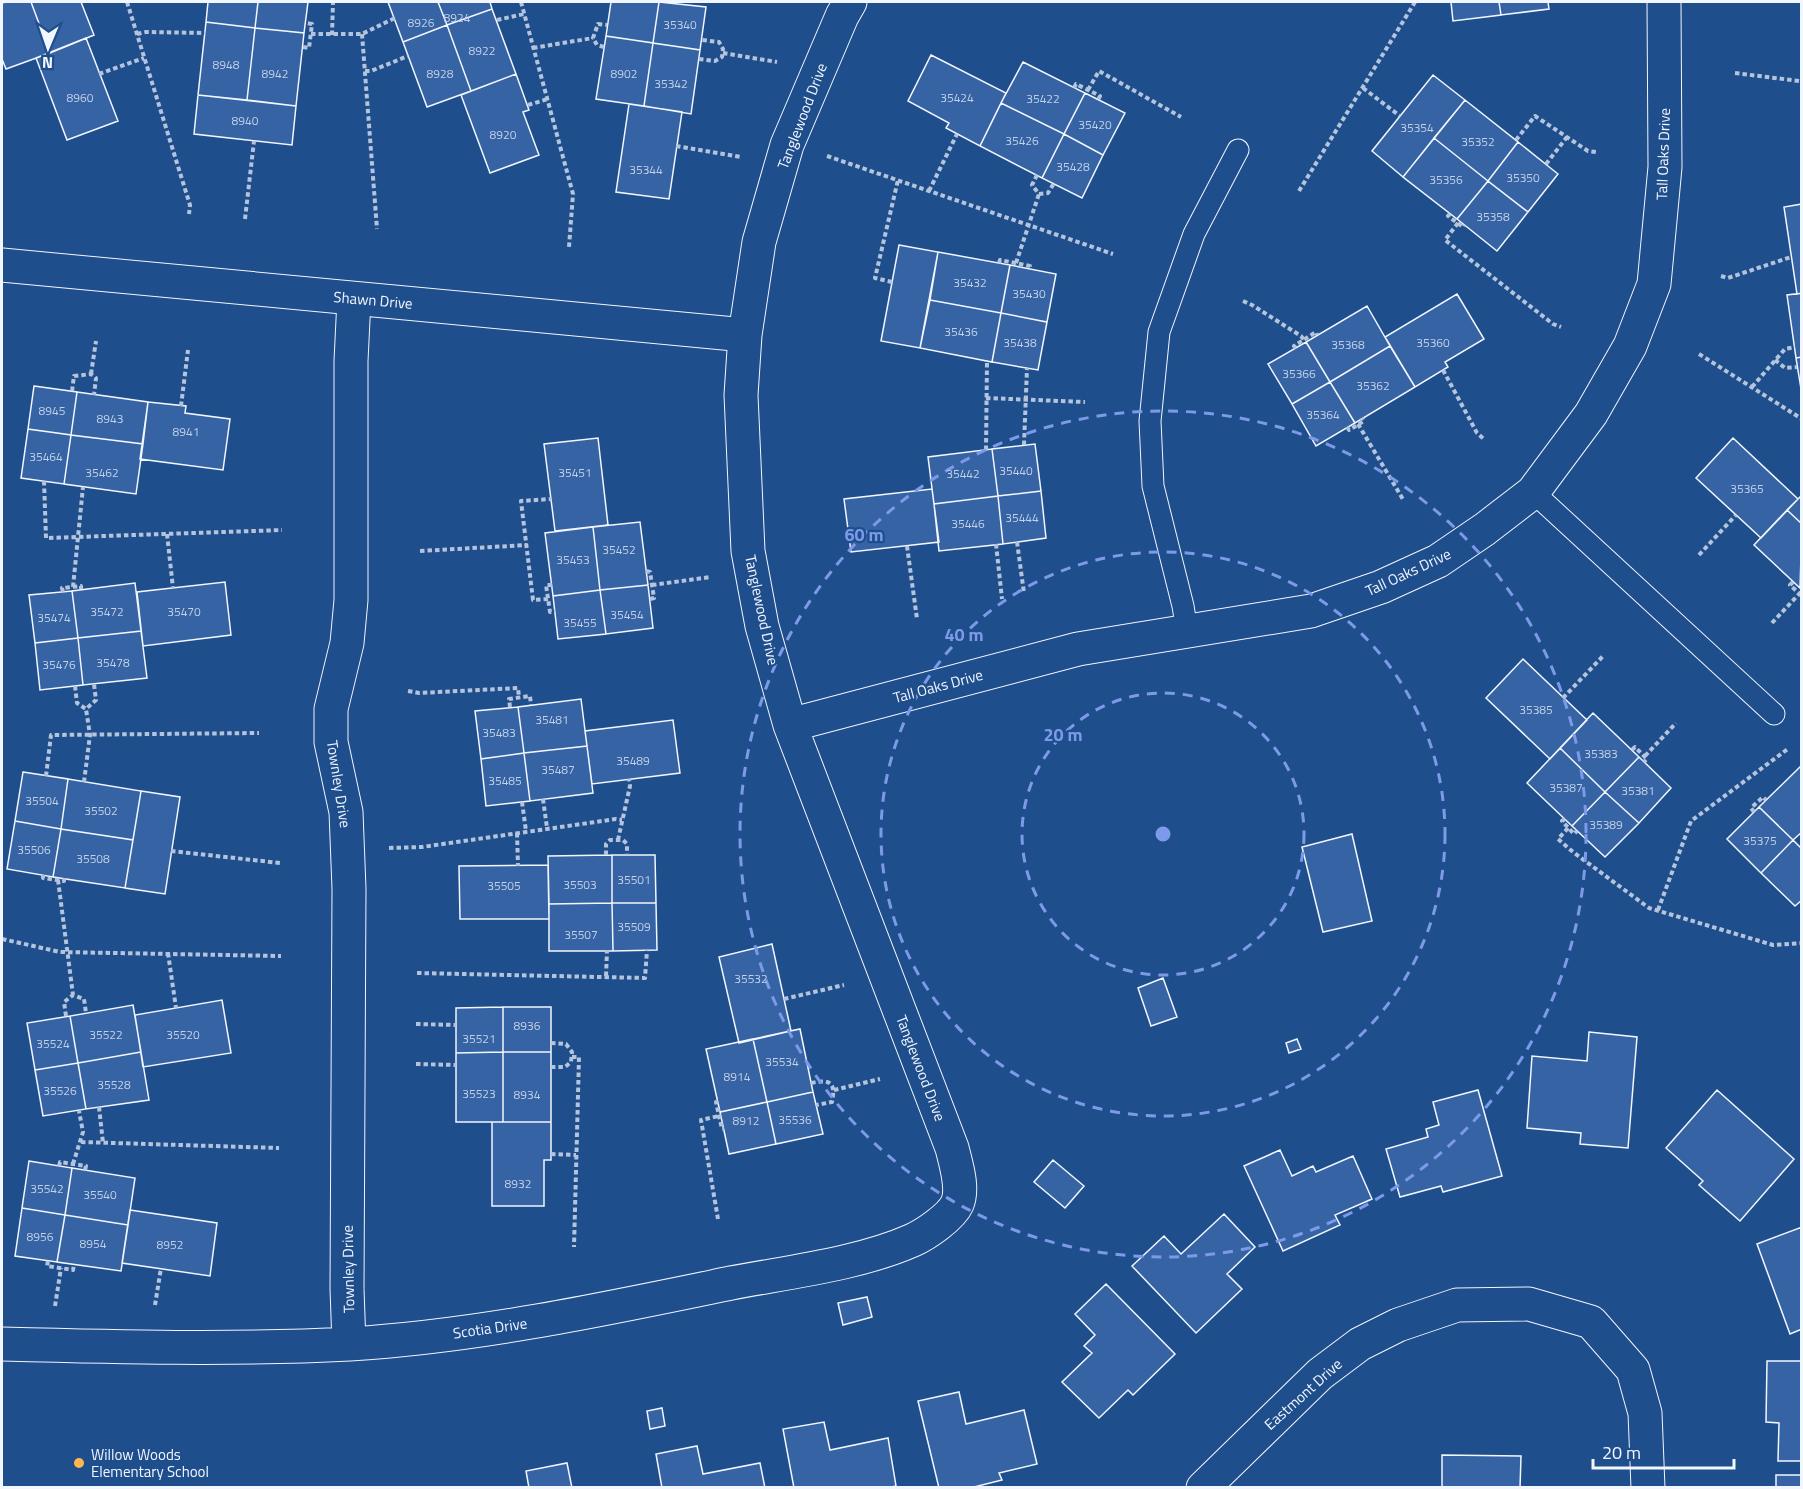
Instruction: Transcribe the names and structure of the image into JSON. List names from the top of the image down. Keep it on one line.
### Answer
{"streets":{"street":["Tanglewood Drive","Tall Oaks Drive","Shawn Drive","Townley Drive","Scotia Drive","Eastmont Drive"]},"crossings":[["Tanglewood Drive","Tall Oaks Drive"],["Tanglewood Drive","Shawn Drive"],["Tanglewood Drive","Scotia Drive"],["Shawn Drive","Townley Drive"],["Townley Drive","Scotia Drive"]],"places":["Willow Woods Elementary School"],"house_numbers":["8924","8926","35340","8922","8948","8942","8928","8902","35342","8960","35424","35422","8940","35420","35354","8920","35426","35352","35428","35344","35350","35356","35358","35432","35430","35436","35438","35360","35368","35366","35362","8945","35364","8943","8941","35464","35440","35462","35451","35442","35365","35444","35446","35452","35453","35472","35470","35454","35474","35455","35478","35476","35385","35481","35483","35383","35489","35487","35485","35387","35381","35504","35502","35389","35375","35506","35508","35501","35503","35505","35509","35507","35532","8936","35522","35520","35521","35524","35534","8914","35528","35526","35523","8934","35536","8912","8932","35542","35540","8956","8954","8952"],"scale_bar":"20 m","north":"bottom","rings":["60 m","40 m","20 m"]}
